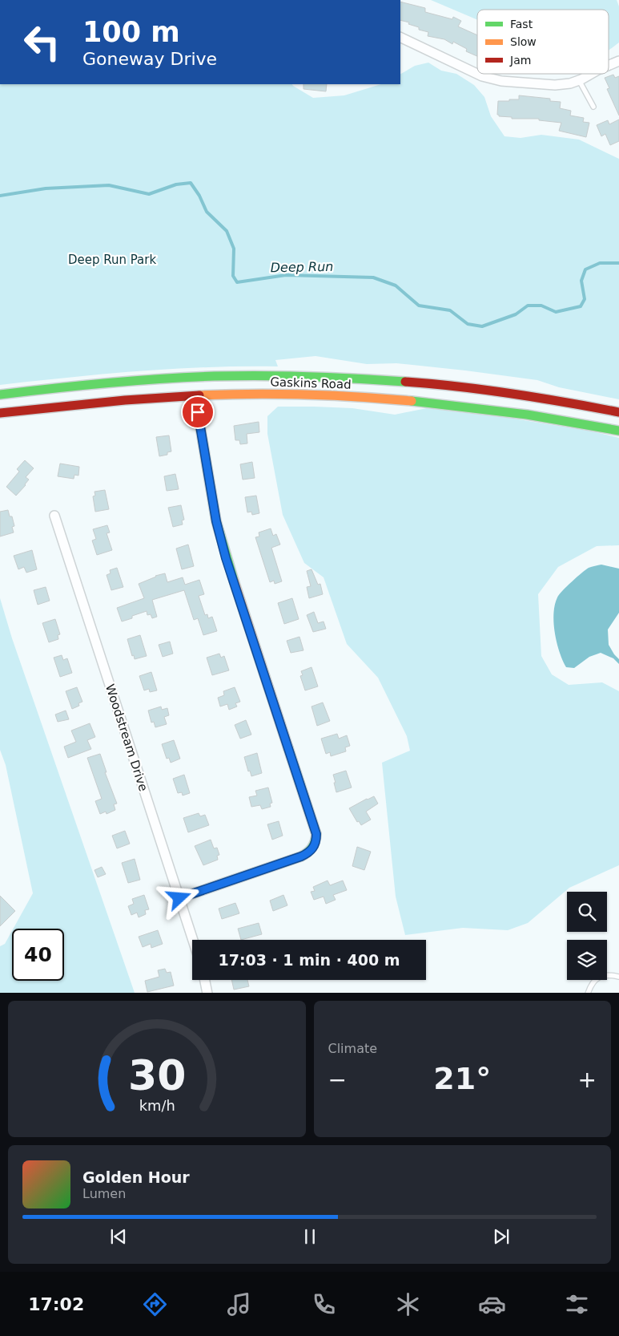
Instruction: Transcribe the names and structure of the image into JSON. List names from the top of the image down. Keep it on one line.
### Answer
{"streets":{"main road":["Gaskins Road"],"street":["Woodstream Drive"]},"water":["Deep Run"],"parks":["Deep Run Park"],"legend":["Fast","Slow","Jam"],"page":{"turn":["100 m","Goneway Drive"],"limit":"40","trip":"17:03 · 1 min · 400 m","tile":"Climate","heat":["−","21°","+"],"song":["Golden Hour","Lumen"],"tabs":"17:02","gauge":["30","km/h"]}}
